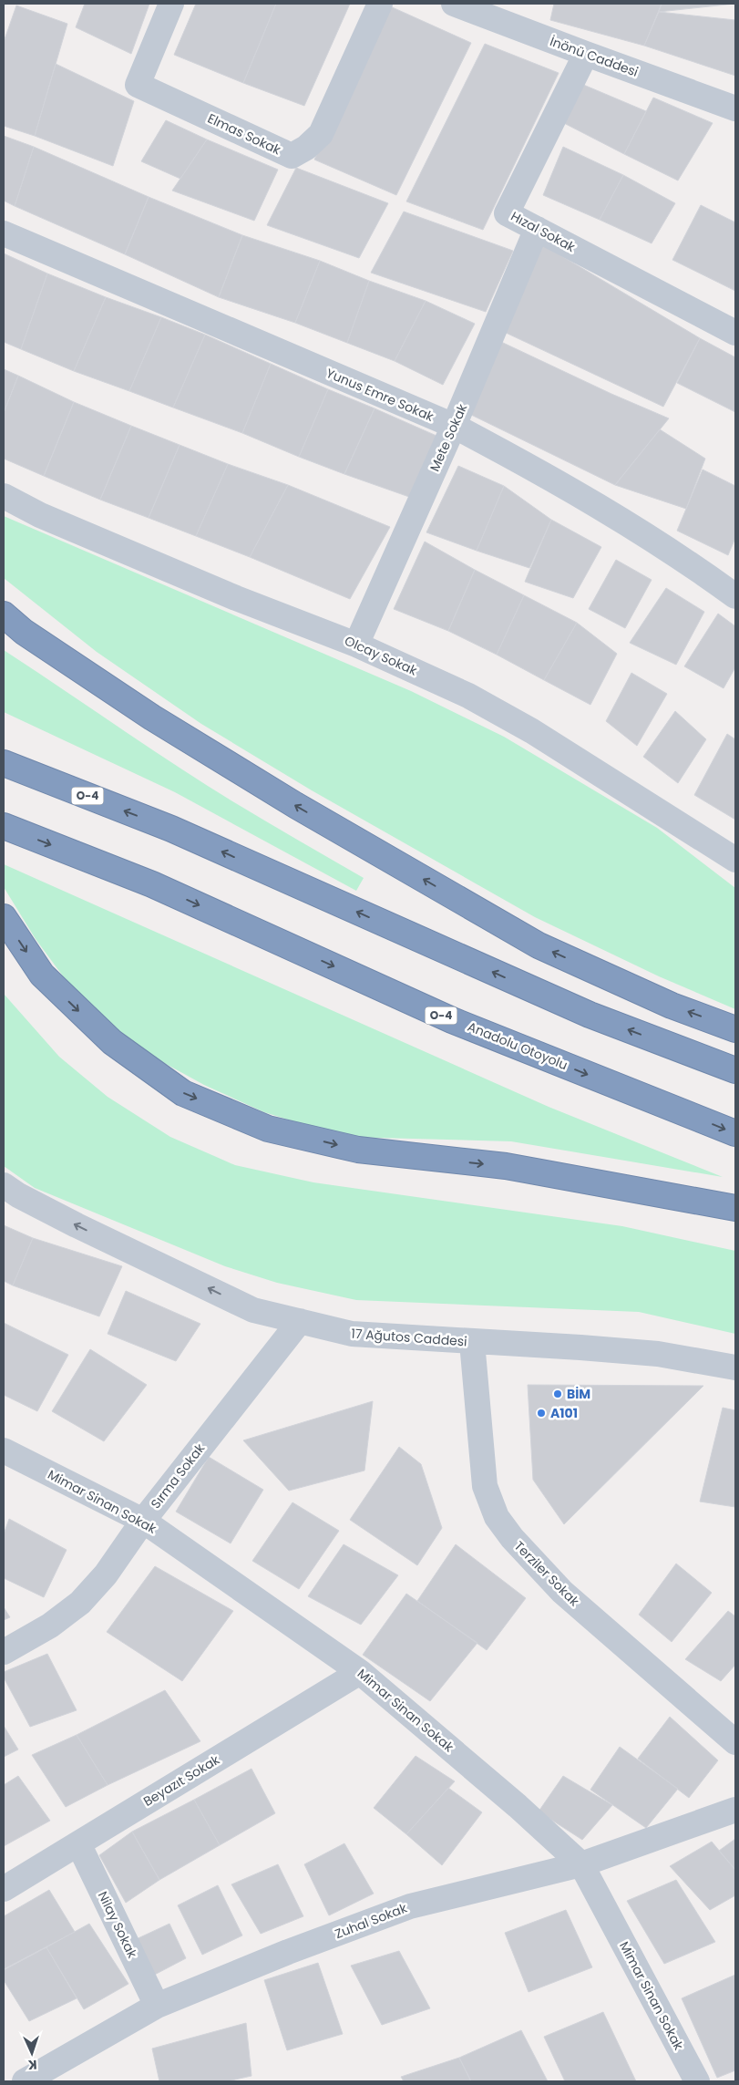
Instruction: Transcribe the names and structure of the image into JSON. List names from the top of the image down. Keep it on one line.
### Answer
{"streets":{"highway":["O-4","Anadolu Otoyolu"],"street":["İnönü Caddesi","Elmas Sokak","Hızal Sokak","Yunus Emre Sokak","Mete Sokak","Olcay Sokak","17 Ağutos Caddesi","Sırma Sokak","Mimar Sinan Sokak","Terziler Sokak","Beyazıt Sokak","Zuhal Sokak","Nilay Sokak"]},"crossings":[["İnönü Caddesi","Hızal Sokak"],["Hızal Sokak","Mete Sokak"],["Yunus Emre Sokak","Mete Sokak"],["Mete Sokak","Olcay Sokak"],["17 Ağutos Caddesi","Sırma Sokak"],["17 Ağutos Caddesi","Terziler Sokak"],["Sırma Sokak","Mimar Sinan Sokak"],["Mimar Sinan Sokak","Beyazıt Sokak"],["Mimar Sinan Sokak","Zuhal Sokak"],["Beyazıt Sokak","Nilay Sokak"],["Zuhal Sokak","Nilay Sokak"]],"one_way":["17 Ağutos Caddesi"],"places":["BİM","A101"],"north":"bottom"}
